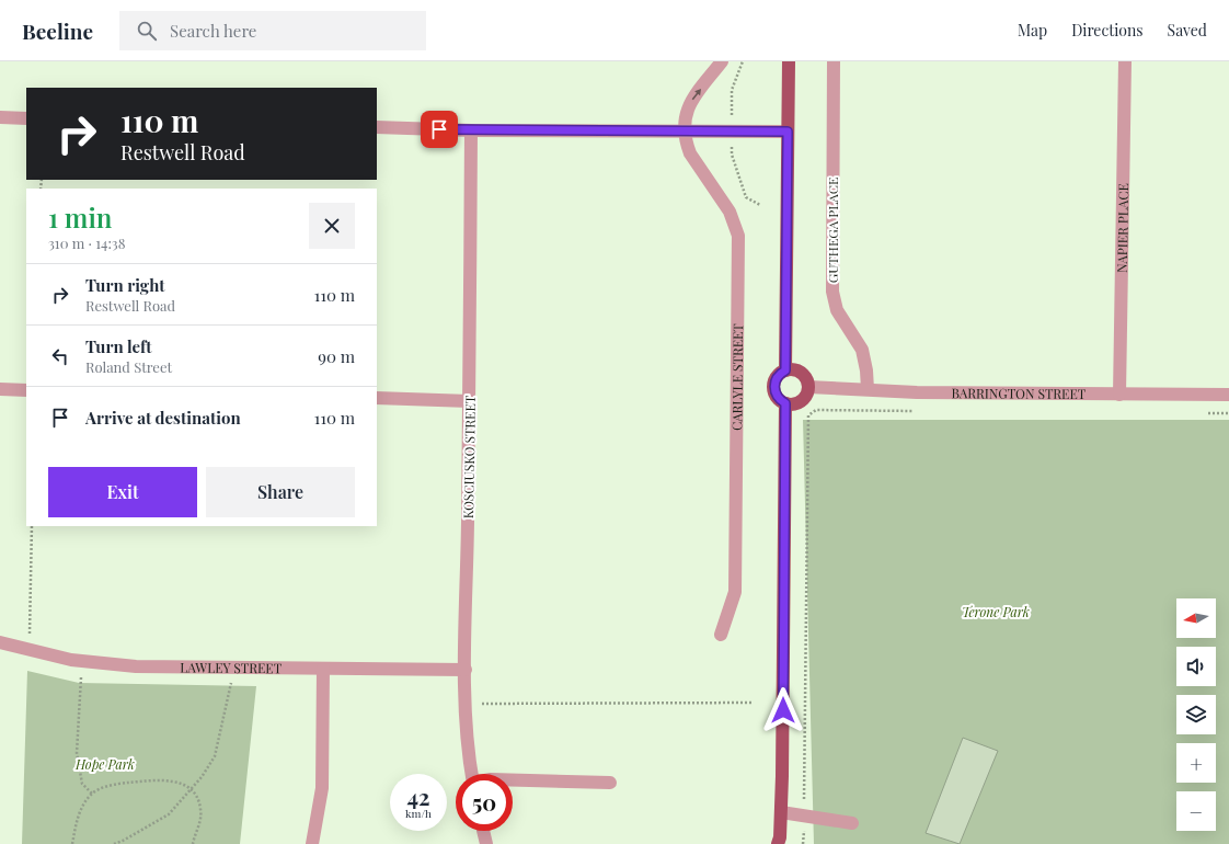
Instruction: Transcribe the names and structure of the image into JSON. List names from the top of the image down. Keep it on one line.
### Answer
{"streets":{"street":["NAPIER PLACE","GUTHEGA PLACE","CARLYLE STREET","BARRINGTON STREET","KOSCIUSKO STREET","LAWLEY STREET"]},"crossings":[["NAPIER PLACE","BARRINGTON STREET"],["GUTHEGA PLACE","BARRINGTON STREET"],["KOSCIUSKO STREET","LAWLEY STREET"]],"parks":["Terone Park","Hope Park"],"north":"left","page":{"header":"Beeline","search":"Search here","nav":["Map","Directions","Saved"],"turn":["110 m","Restwell Road"],"heading":["1 min","310 m · 14:38"],"list":[{"name":"Turn right","note":"Restwell Road","value":"110 m"},{"name":"Turn left","note":"Roland Street","value":"90 m"},{"name":"Arrive at destination","value":"110 m"}],"buttons":["Exit","Share"],"map_buttons":["+","−"],"speed":"42 km/h","limit":"50"}}
